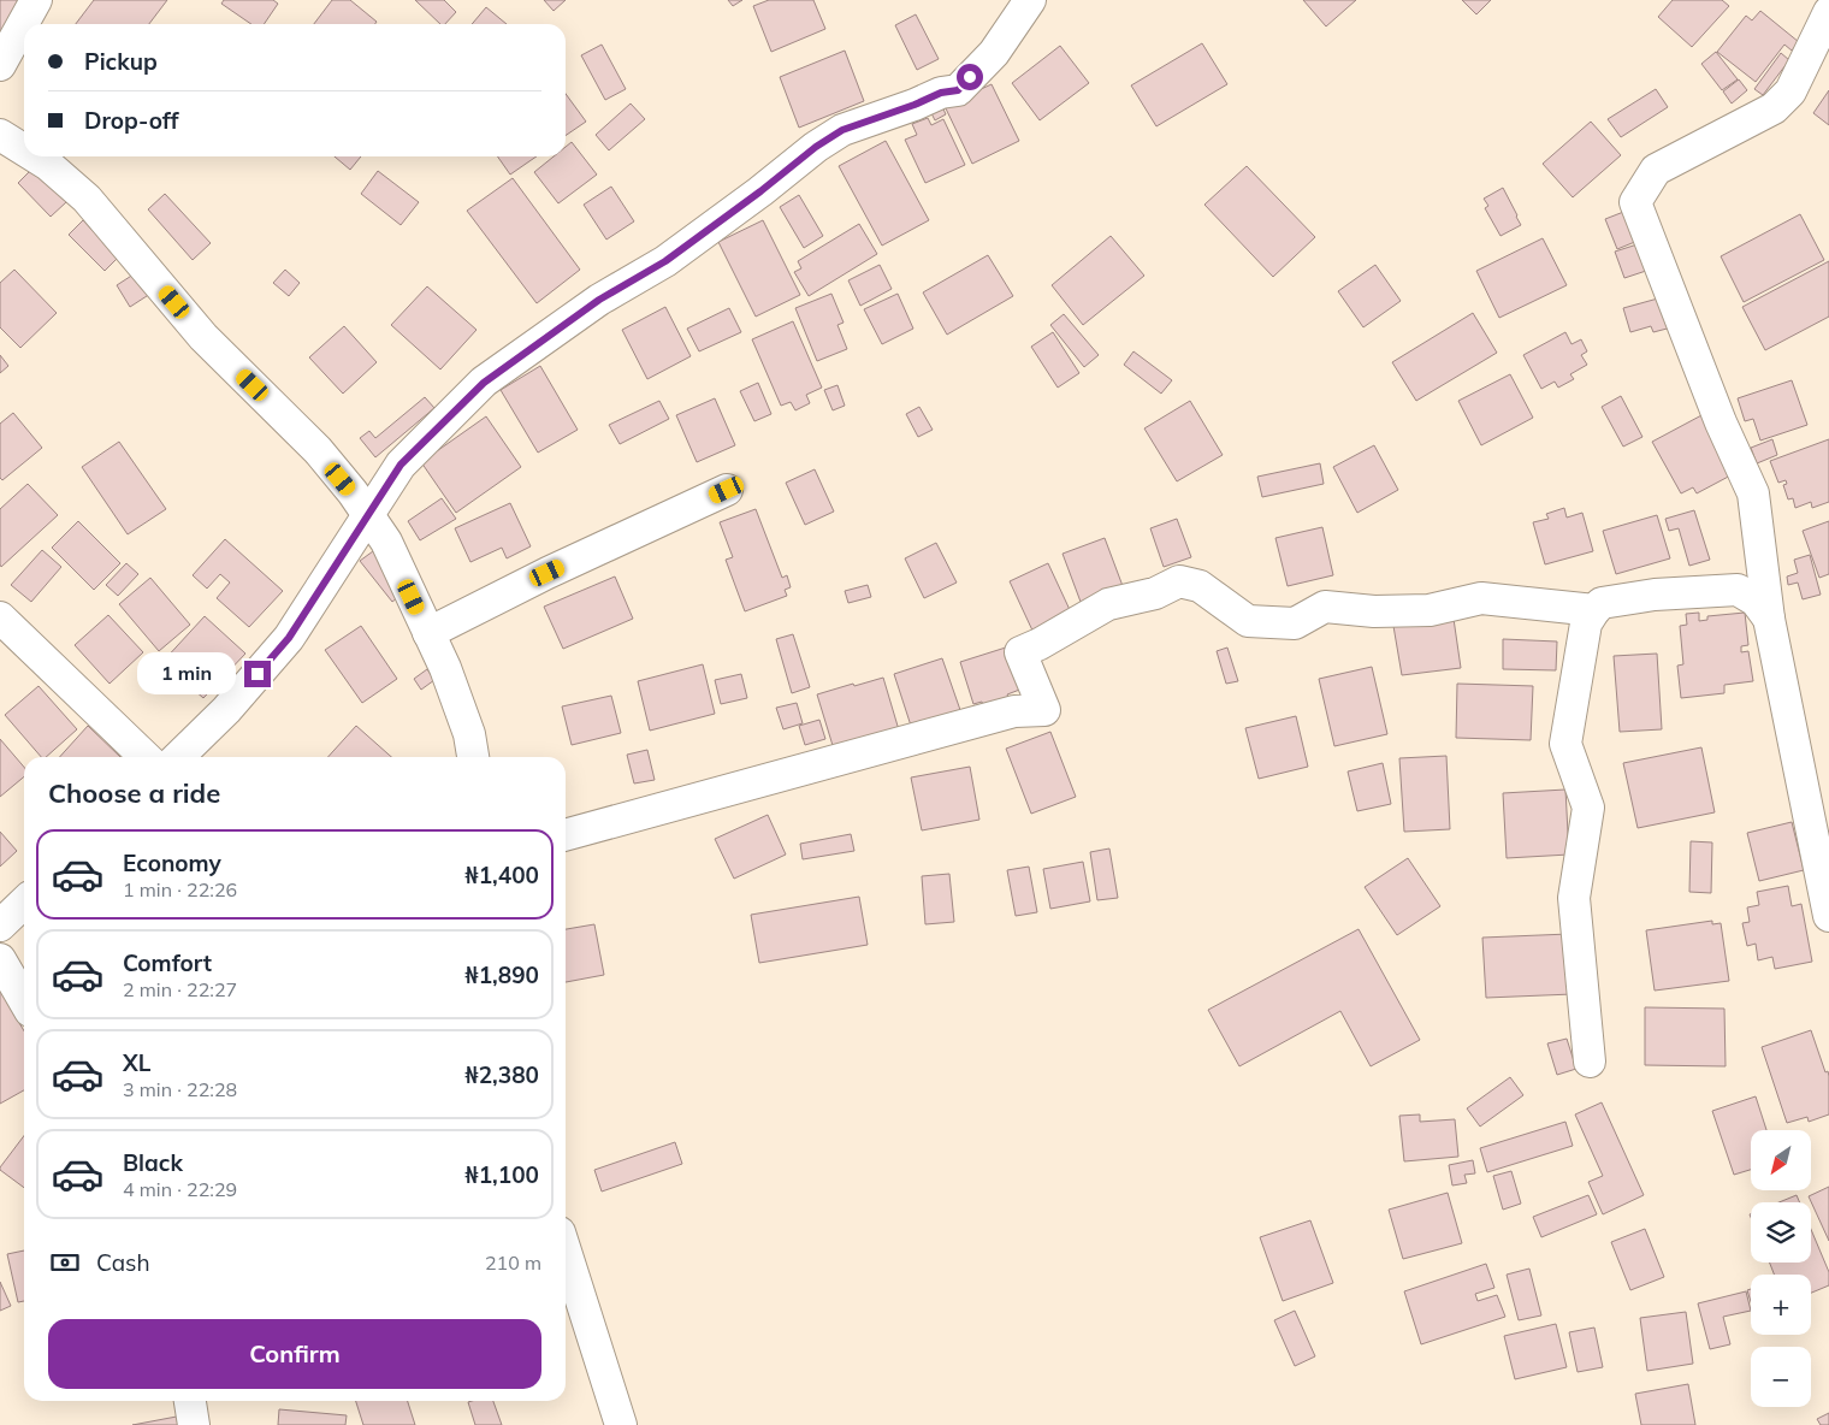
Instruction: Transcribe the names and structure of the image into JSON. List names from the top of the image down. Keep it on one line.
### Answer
{"north":"bottom left","page":{"banner":["Pickup","Drop-off"],"bubble":"1 min","heading":"Choose a ride","list":[{"name":"Economy","note":"1 min · 22:26","value":"₦1,400"},{"name":"Comfort","note":"2 min · 22:27","value":"₦1,890"},{"name":"XL","note":"3 min · 22:28","value":"₦2,380"},{"name":"Black","note":"4 min · 22:29","value":"₦1,100"}],"map_buttons":["+","−"],"pay":["Cash","210 m"],"buttons":"Confirm"}}
